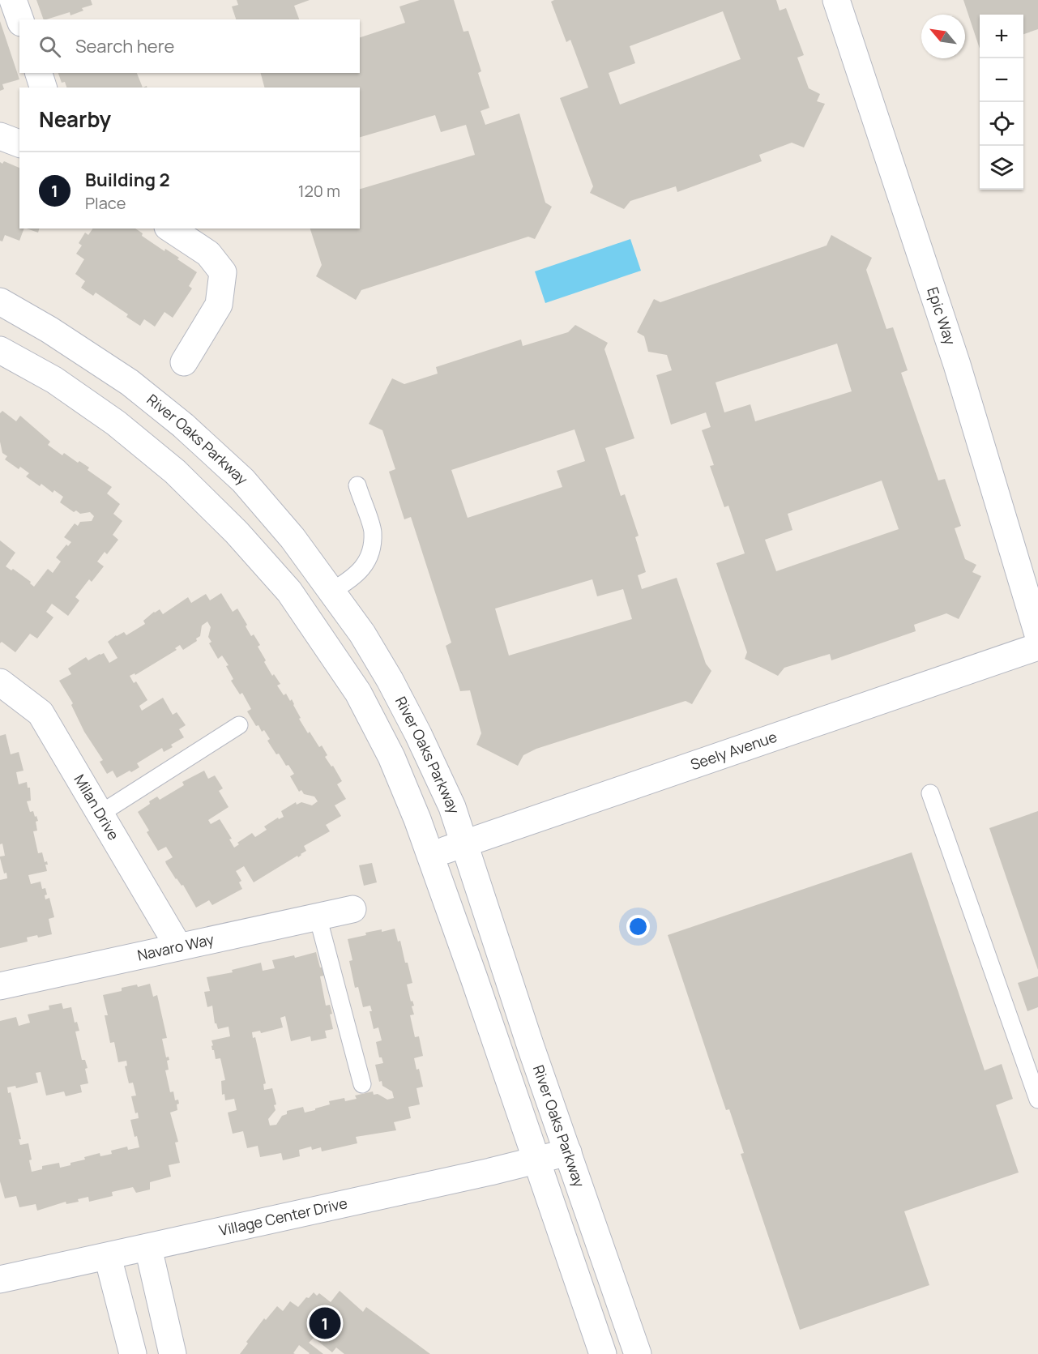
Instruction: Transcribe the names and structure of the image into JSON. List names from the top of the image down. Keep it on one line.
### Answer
{"streets":{"street":["Epic Way","River Oaks Parkway","Seely Avenue","Milan Drive","Navaro Way","Village Center Drive"]},"crossings":[["River Oaks Parkway","Seely Avenue"],["River Oaks Parkway","Village Center Drive"],["Milan Drive","Navaro Way"]],"north":"top left","page":{"map_buttons":["+","−"],"search":"Search here","heading":"Nearby","list":[{"mark":"1","name":"Building 2","note":"Place","value":"120 m"}],"pins":"1"}}
